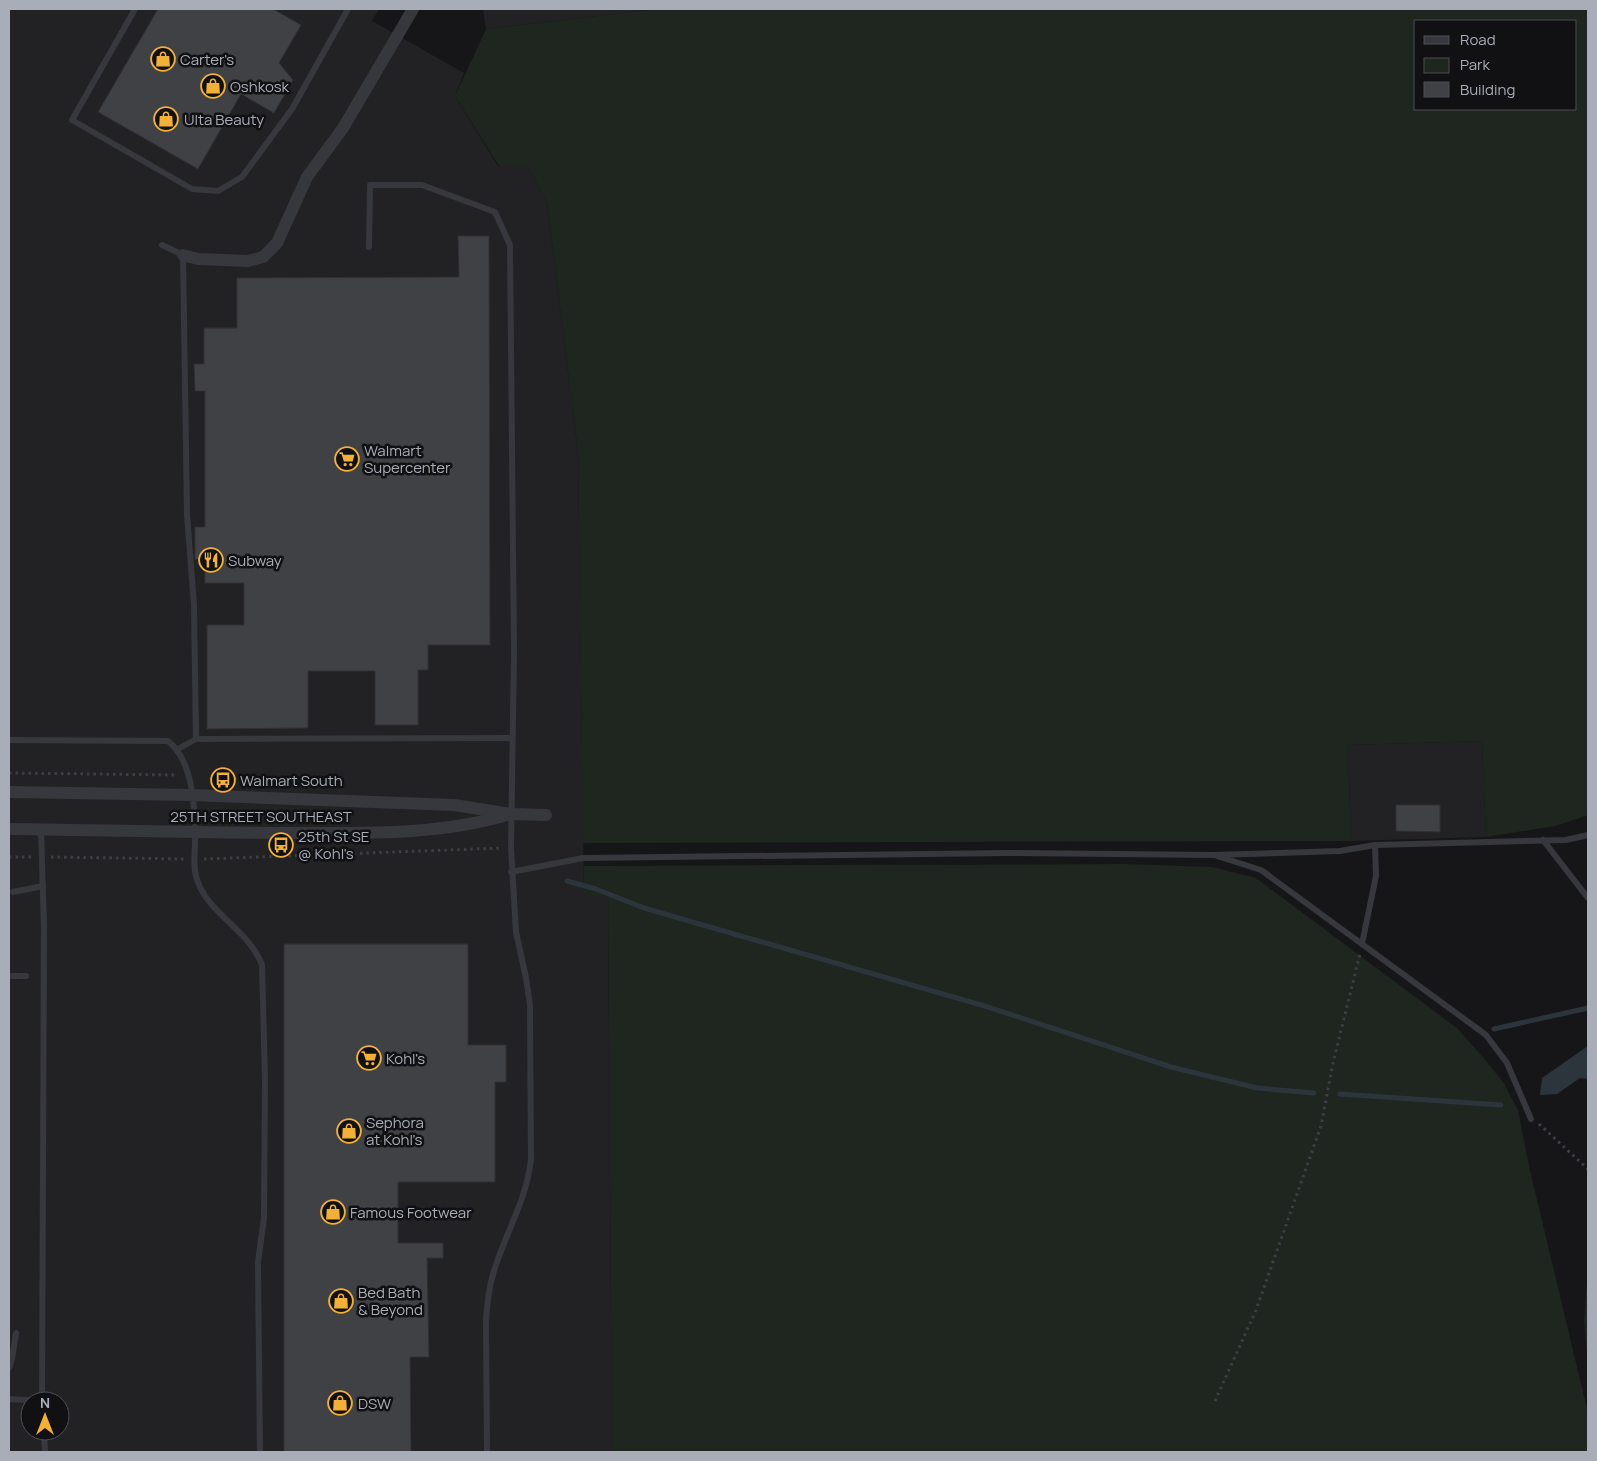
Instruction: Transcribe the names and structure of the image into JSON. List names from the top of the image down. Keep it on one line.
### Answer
{"streets":{"street":["25TH STREET SOUTHEAST"]},"places":{"shop":["Carter's","Oshkosk","Ulta Beauty","Sephora at Kohl's","Famous Footwear","Bed Bath & Beyond","DSW"],"supermarket":["Walmart Supercenter","Kohl's"],"restaurant":["Subway"],"bus stop":["Walmart South","25th St SE @ Kohl's"]},"legend":["Road","Park","Building"],"north":"top"}
